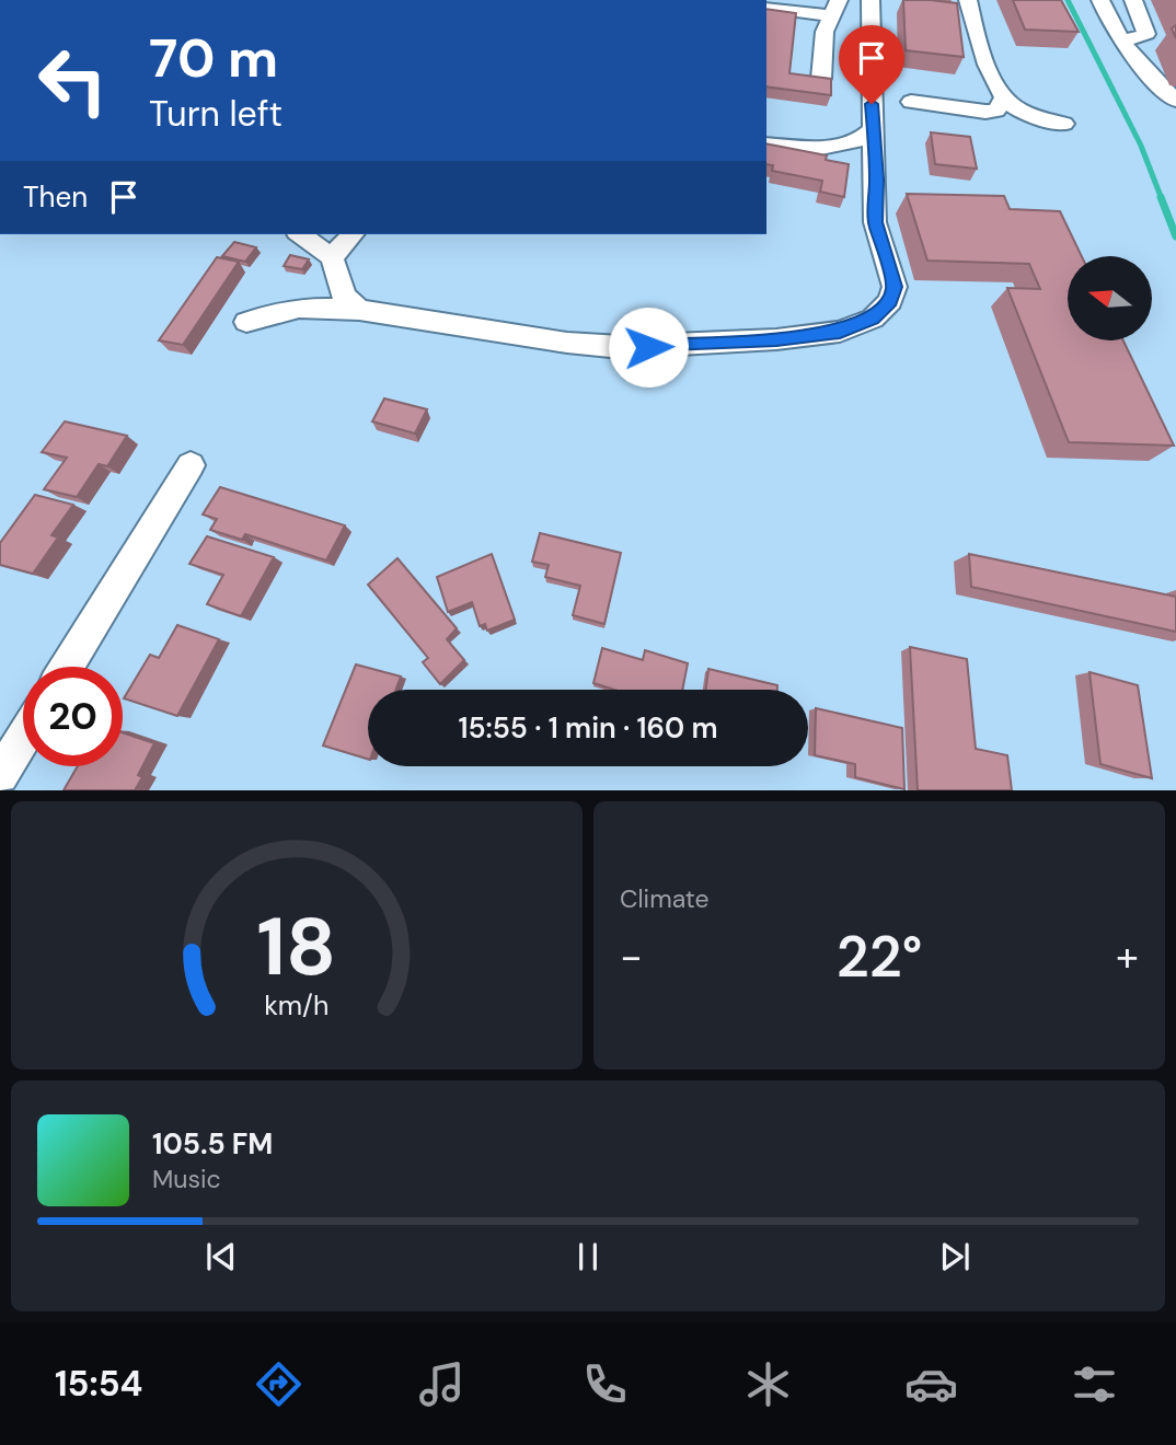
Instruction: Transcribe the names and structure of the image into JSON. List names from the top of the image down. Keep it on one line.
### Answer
{"north":"left","page":{"turn":["70 m","Turn left"],"then":"Then","limit":"20","trip":"15:55 · 1 min · 160 m","tile":"Climate","heat":["−","22°","+"],"song":["105.5 FM","Music"],"tabs":"15:54","gauge":["18","km/h"]}}
